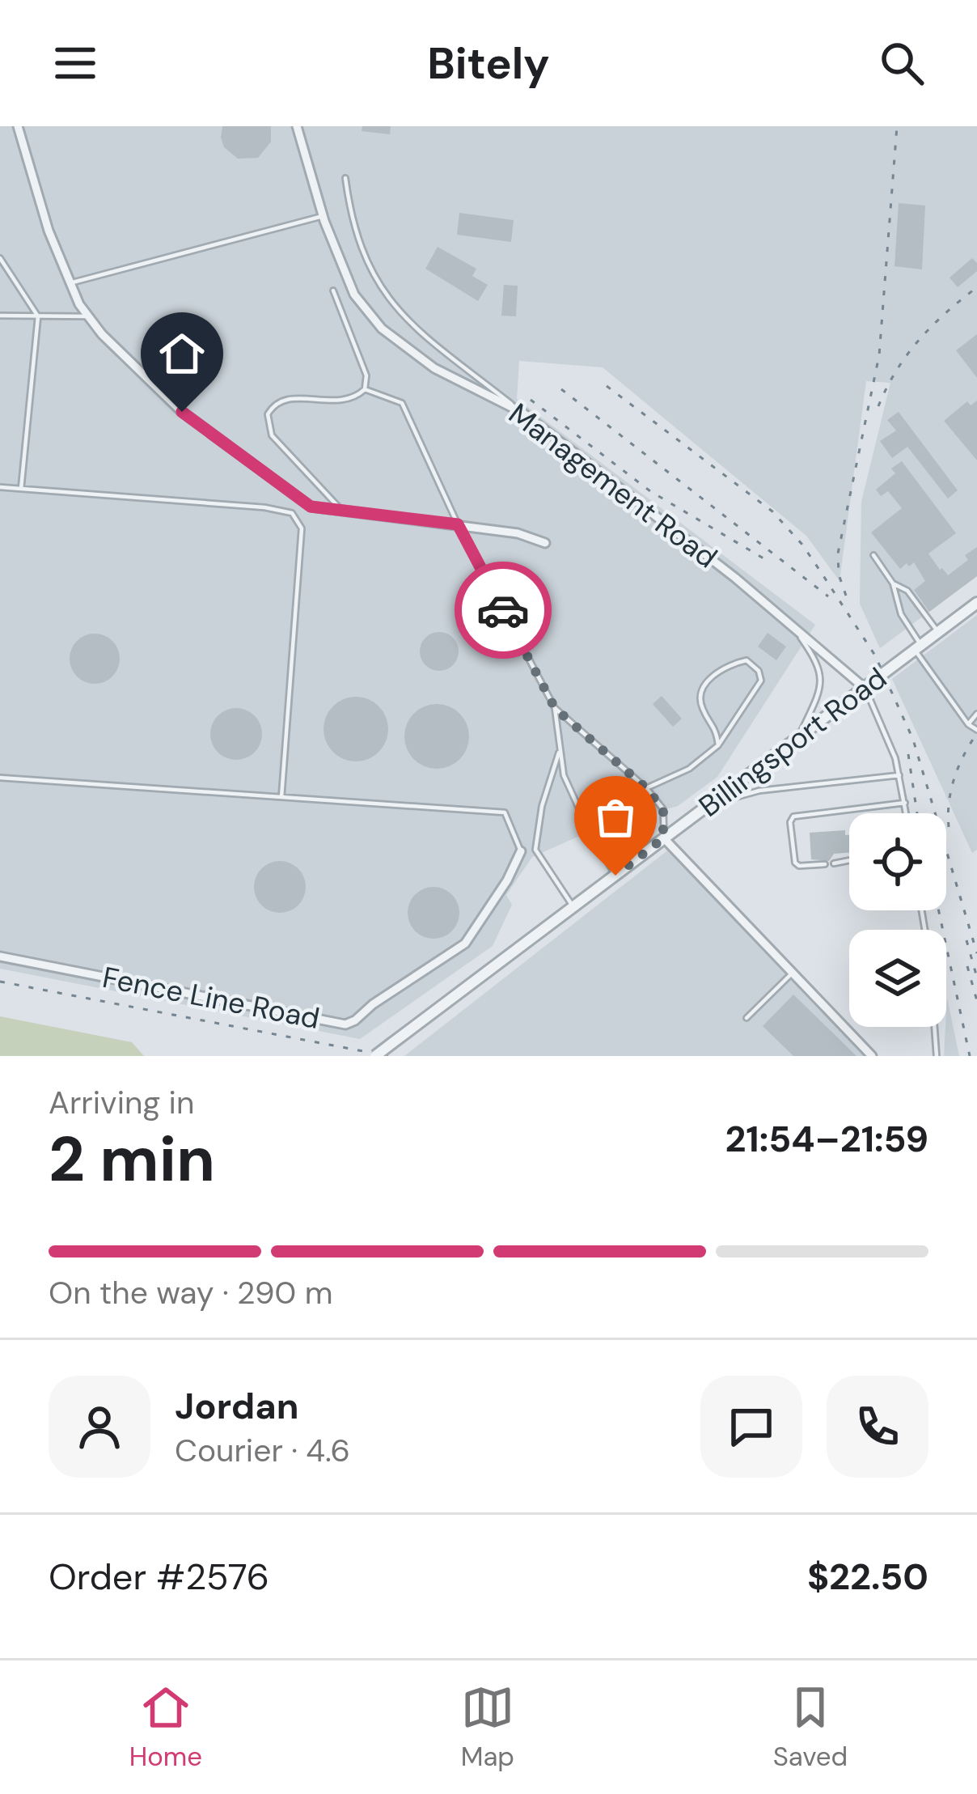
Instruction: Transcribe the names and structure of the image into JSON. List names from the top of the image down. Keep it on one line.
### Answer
{"streets":{"street":["Management Road","Billingsport Road","Fence Line Road"]},"crossings":[["Management Road","Billingsport Road"]],"page":{"header":"Bitely","heading":["2 min","Arriving in","21:54–21:59"],"panel":["Jordan","Courier · 4.6","Order #2576","$22.50"],"bar":"On the way · 290 m","tabs":["Home","Map","Saved"]}}
